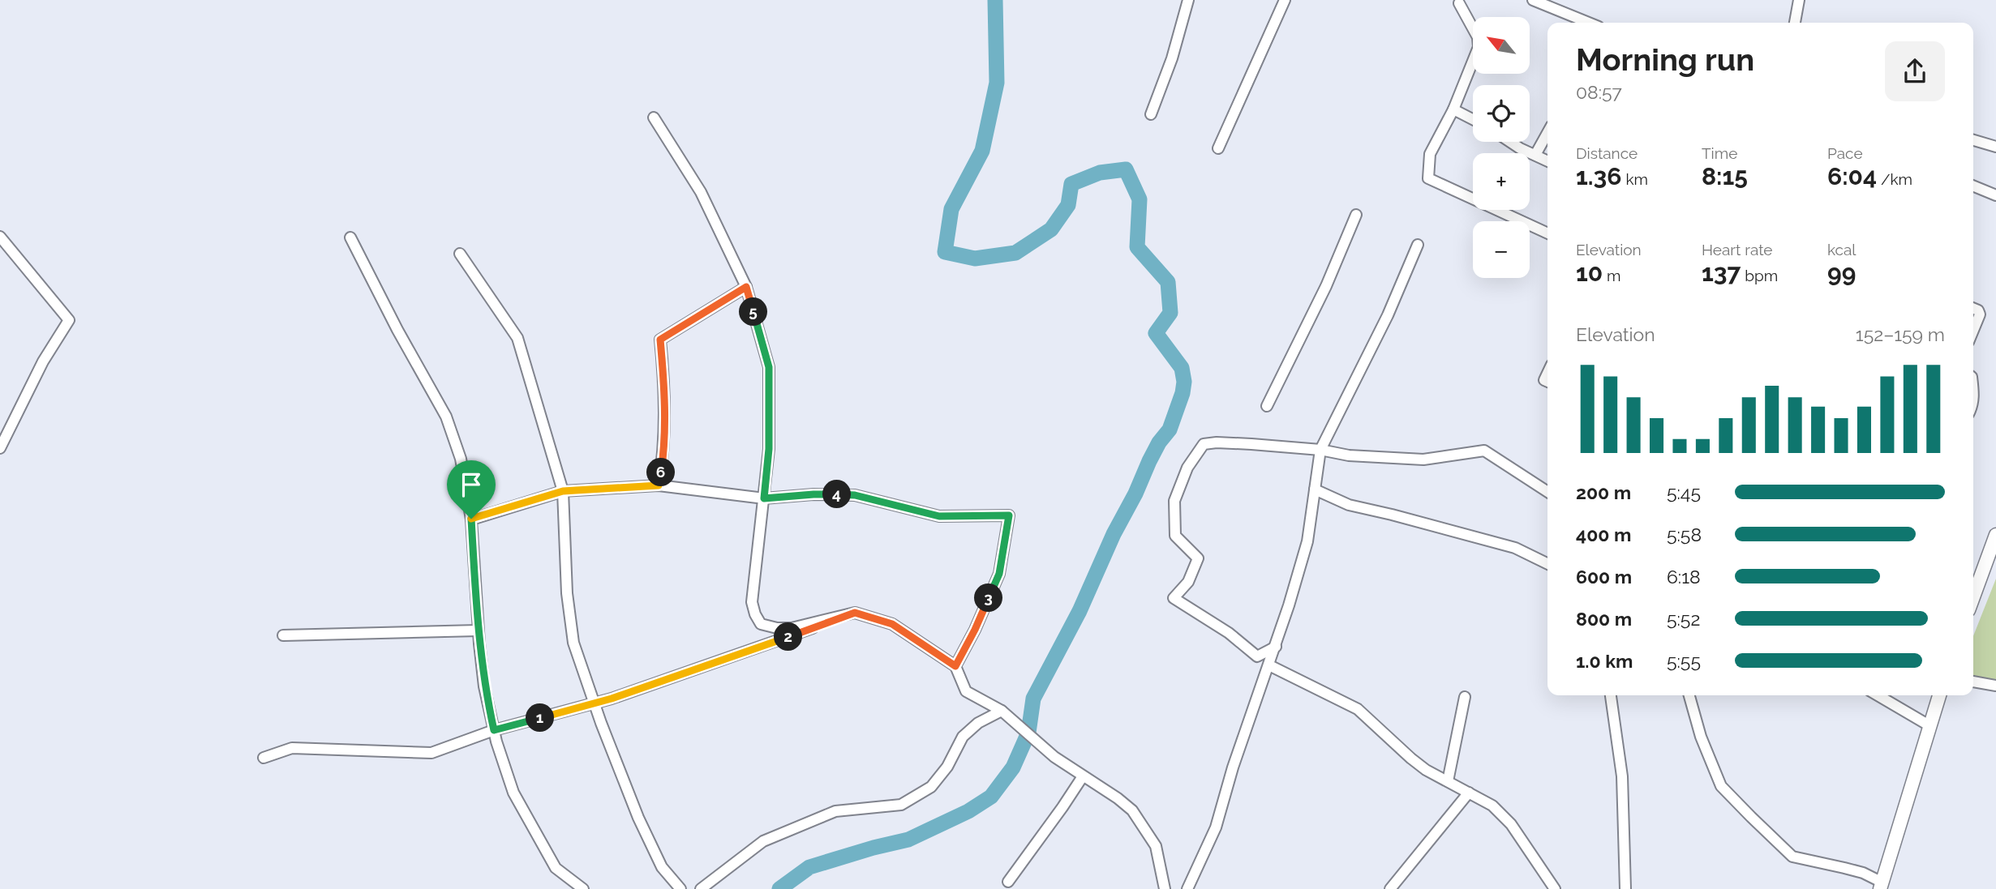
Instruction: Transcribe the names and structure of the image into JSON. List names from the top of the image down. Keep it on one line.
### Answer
{"north":"top left","page":{"map_buttons":["+","−"],"heading":["Morning run","08:57"],"stats":[["Distance","1.36 km"],["Time","8:15"],["Pace","6:04 /km"],["Elevation","10 m"],["Heart rate","137 bpm"],["kcal","99"]],"pins":["5","6","4","3","2","1"],"chart":["Elevation","152–159 m"],"list":[{"name":"200 m","note":"5:45"},{"name":"400 m","note":"5:58"},{"name":"600 m","note":"6:18"},{"name":"800 m","note":"5:52"},{"name":"1.0 km","note":"5:55"}]}}
